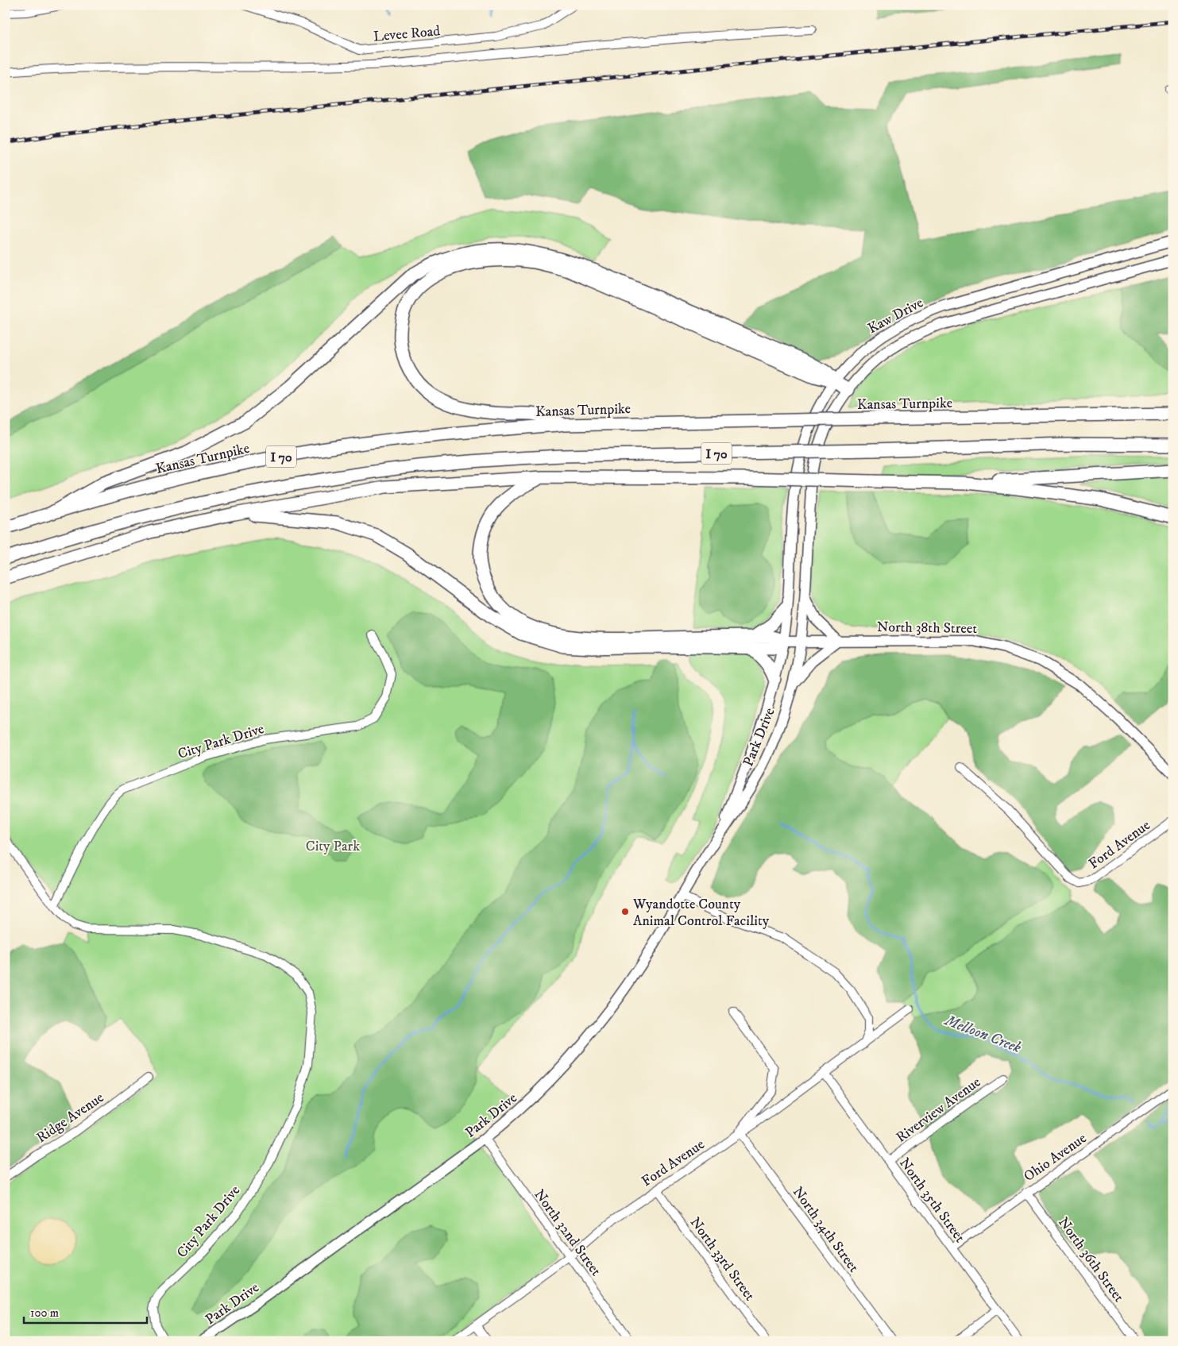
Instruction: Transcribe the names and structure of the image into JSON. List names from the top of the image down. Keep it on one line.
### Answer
{"streets":{"highway":["Kansas Turnpike","I 70"],"main road":["Kaw Drive","North 38th Street","Park Drive"],"street":["Levee Road","City Park Drive","Ford Avenue","Riverview Avenue","Ridge Avenue","Ohio Avenue","North 35th Street","North 34th Street","North 32nd Street","North 33rd Street","North 36th Street"]},"crossings":[["Kaw Drive","North 38th Street"],["Kaw Drive","Park Drive"],["North 38th Street","Park Drive"],["Park Drive","North 32nd Street"],["Ford Avenue","North 35th Street"],["Ford Avenue","North 34th Street"],["Ford Avenue","North 32nd Street"],["Ford Avenue","North 33rd Street"],["Riverview Avenue","North 35th Street"],["Ohio Avenue","North 35th Street"],["Ohio Avenue","North 36th Street"]],"water":["Melloon Creek"],"parks":["City Park"],"places":["Wyandotte County Animal Control Facility"],"scale_bar":"100 m"}
